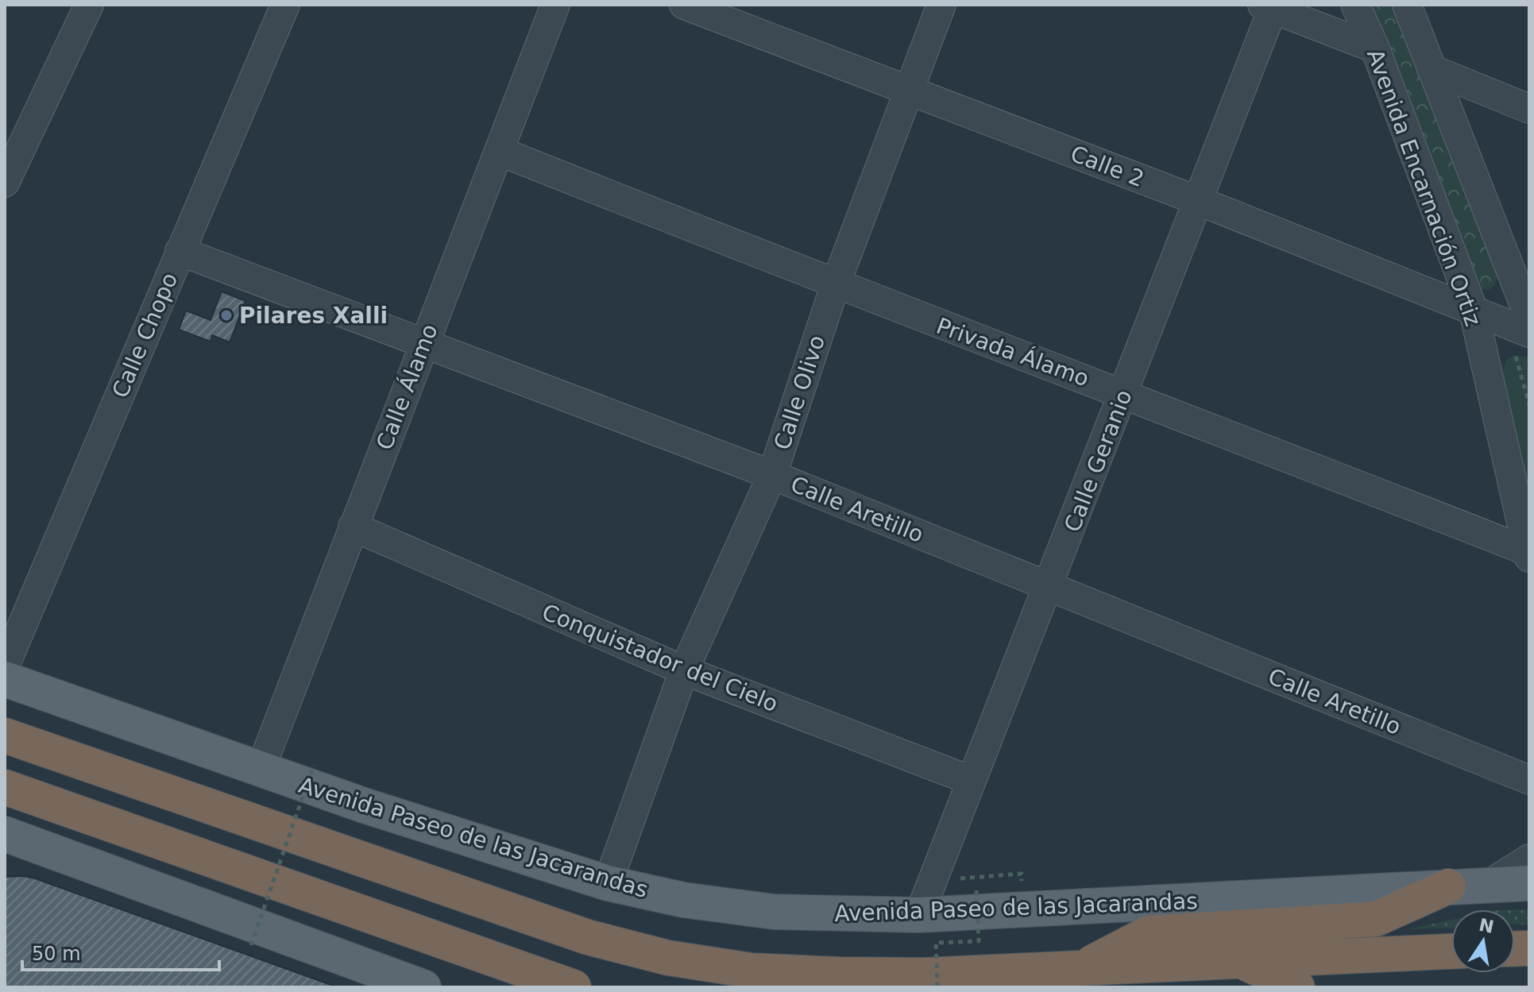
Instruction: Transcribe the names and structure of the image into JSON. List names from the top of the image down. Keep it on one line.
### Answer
{"streets":{"main road":["Avenida Paseo de las Jacarandas"],"street":["Calle 2","Avenida Encarnación Ortiz","Calle Chopo","Privada Álamo","Calle Álamo","Calle Olivo","Calle Geranio","Calle Aretillo","Conquistador del Cielo"]},"crossings":[["Calle 2","Avenida Encarnación Ortiz"],["Calle 2","Calle Olivo"],["Calle 2","Calle Geranio"],["Avenida Encarnación Ortiz","Privada Álamo"],["Calle Chopo","Calle Aretillo"],["Privada Álamo","Calle Álamo"],["Privada Álamo","Calle Olivo"],["Privada Álamo","Calle Geranio"],["Calle Álamo","Calle Aretillo"],["Calle Álamo","Conquistador del Cielo"],["Calle Álamo","Avenida Paseo de las Jacarandas"],["Calle Olivo","Calle Aretillo"],["Calle Olivo","Conquistador del Cielo"],["Calle Olivo","Avenida Paseo de las Jacarandas"],["Calle Geranio","Calle Aretillo"],["Calle Geranio","Conquistador del Cielo"],["Calle Geranio","Avenida Paseo de las Jacarandas"]],"places":["Pilares Xalli"],"scale_bar":"50 m","north":"top"}
